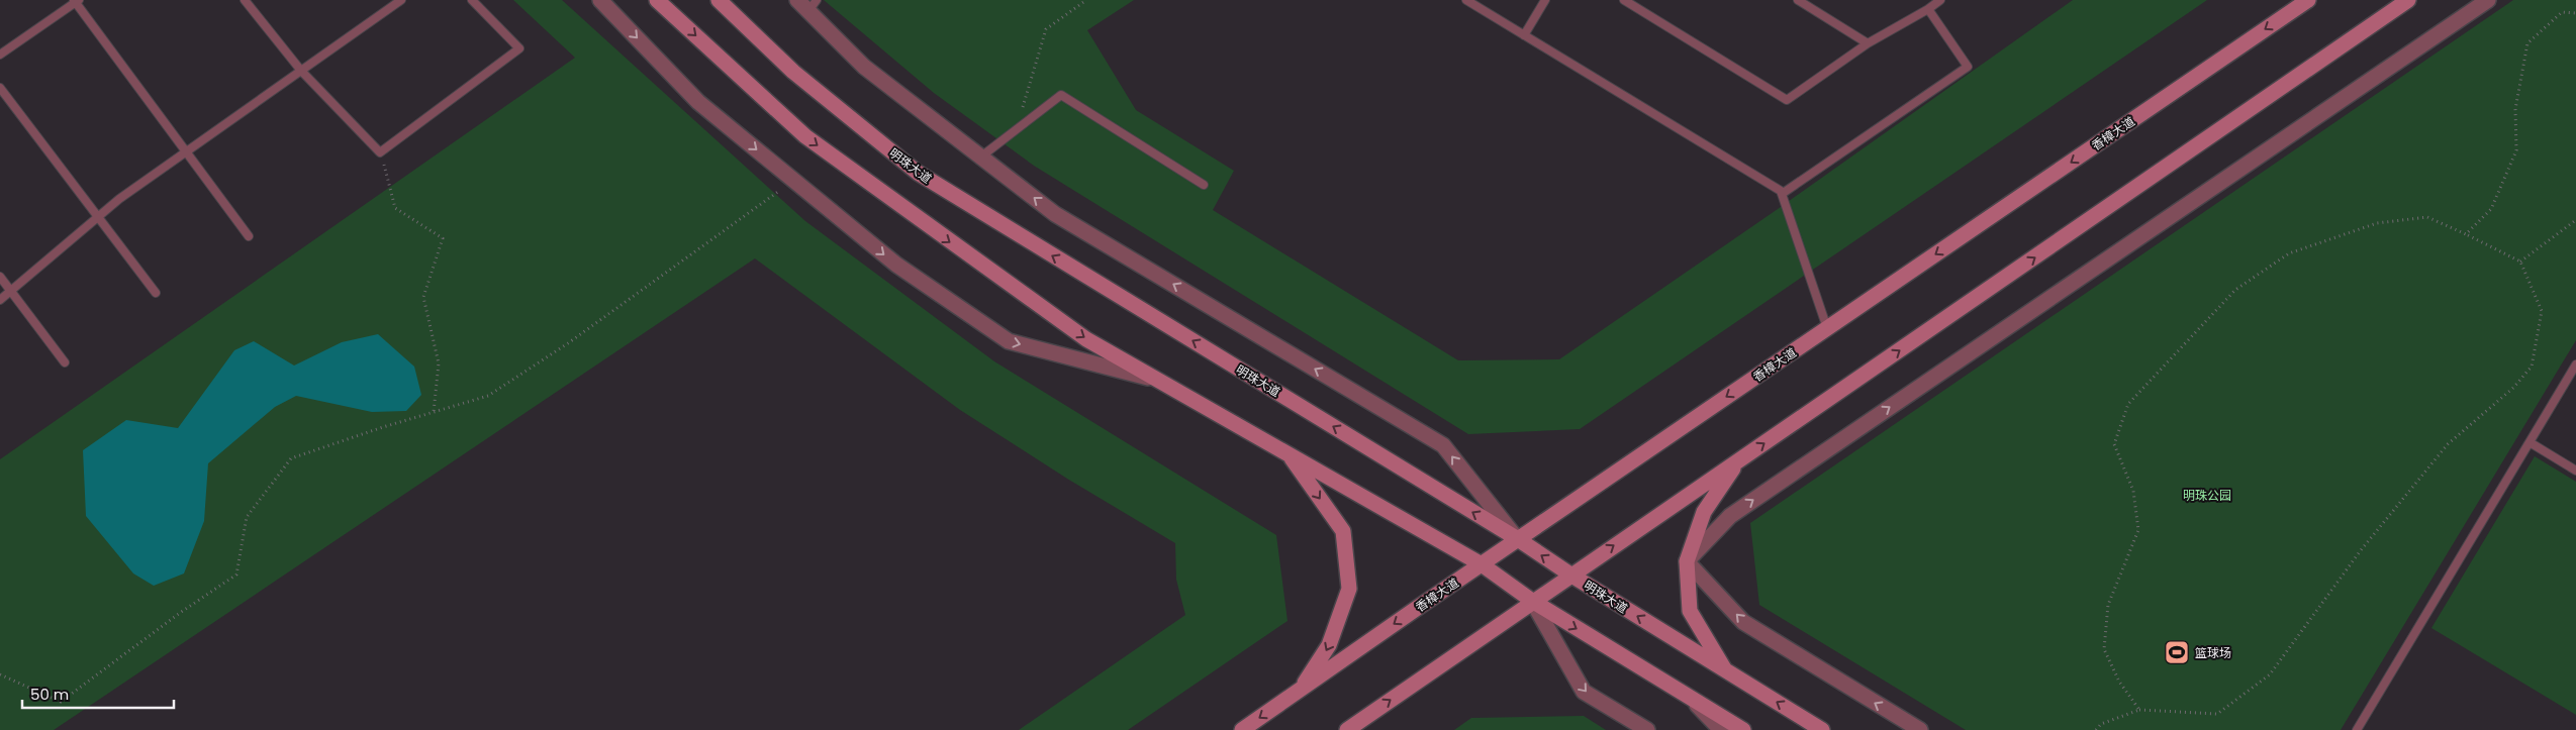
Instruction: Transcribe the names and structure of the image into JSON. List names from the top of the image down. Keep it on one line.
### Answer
{"streets":{"main road":["香樟大道","明珠大道"]},"crossings":[["香樟大道","明珠大道"]],"parks":["明珠公园"],"places":{"sports":["篮球场"]},"scale_bar":"50 m"}
